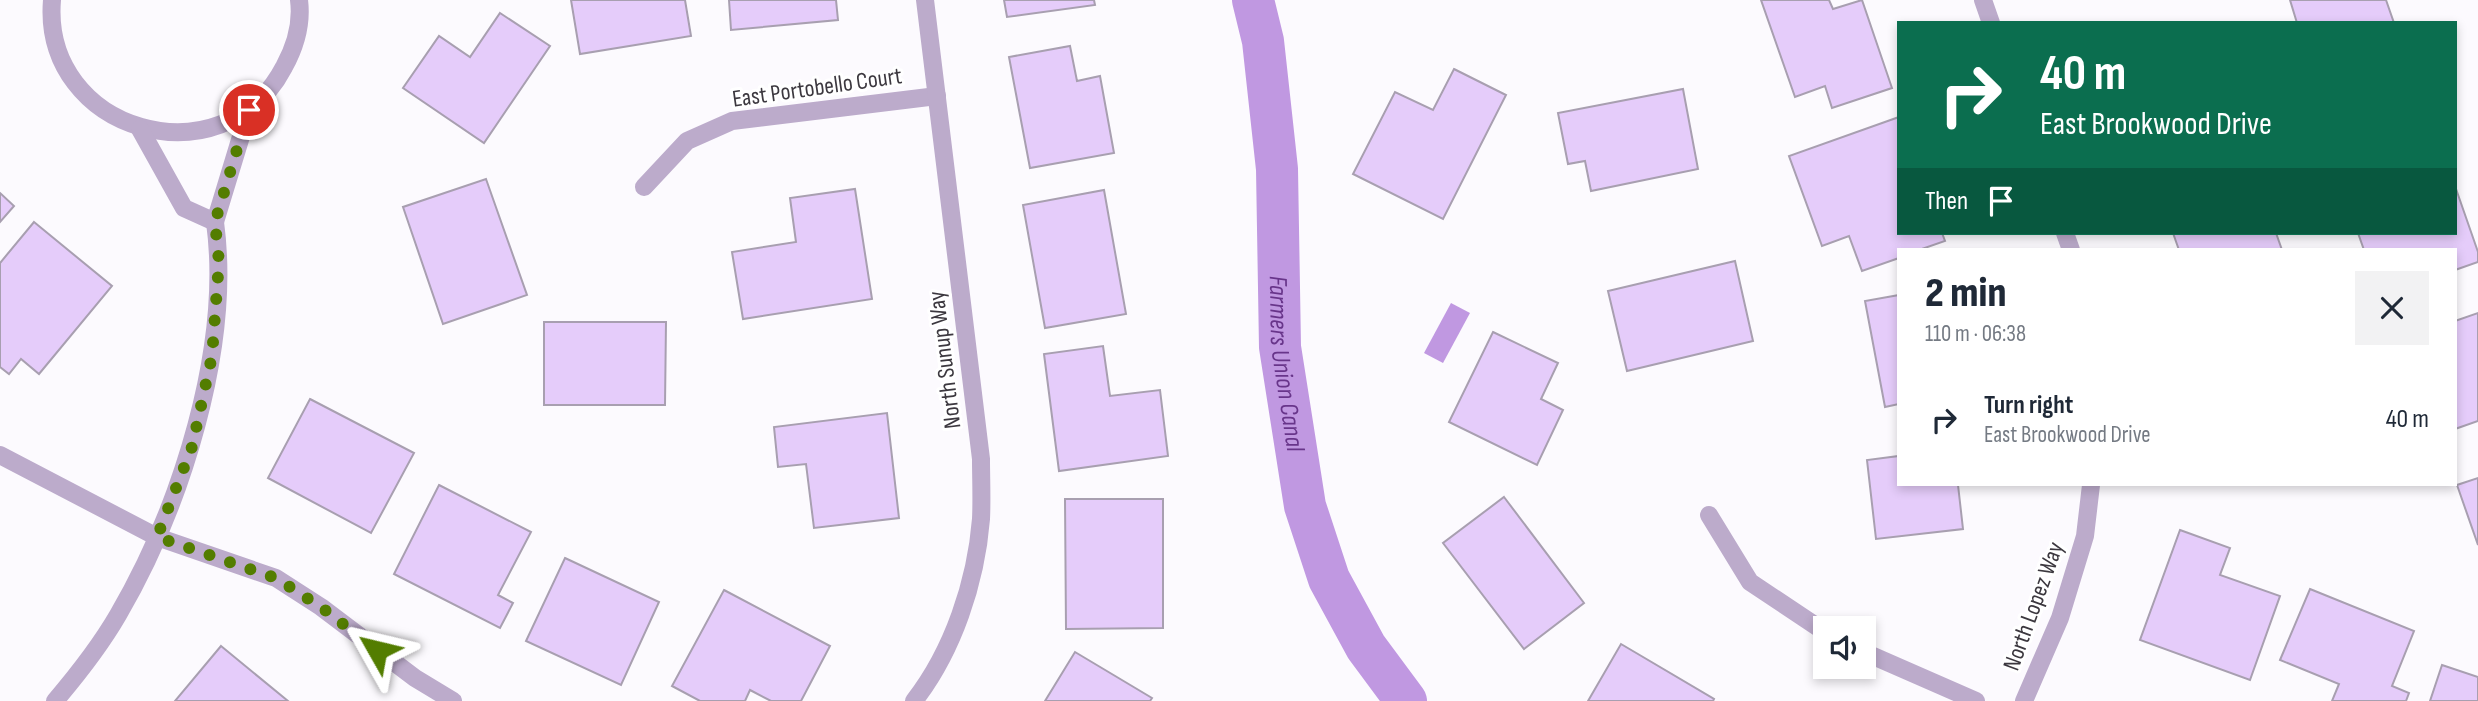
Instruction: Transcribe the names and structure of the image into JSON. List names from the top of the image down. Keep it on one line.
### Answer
{"streets":{"street":["East Portobello Court","North Sunup Way","North Lopez Way"]},"crossings":[["East Portobello Court","North Sunup Way"]],"water":["Farmers Union Canal"],"page":{"turn":["40 m","East Brookwood Drive"],"then":"Then","heading":["2 min","110 m · 06:38"],"list":[{"name":"Turn right","note":"East Brookwood Drive","value":"40 m"}]}}
